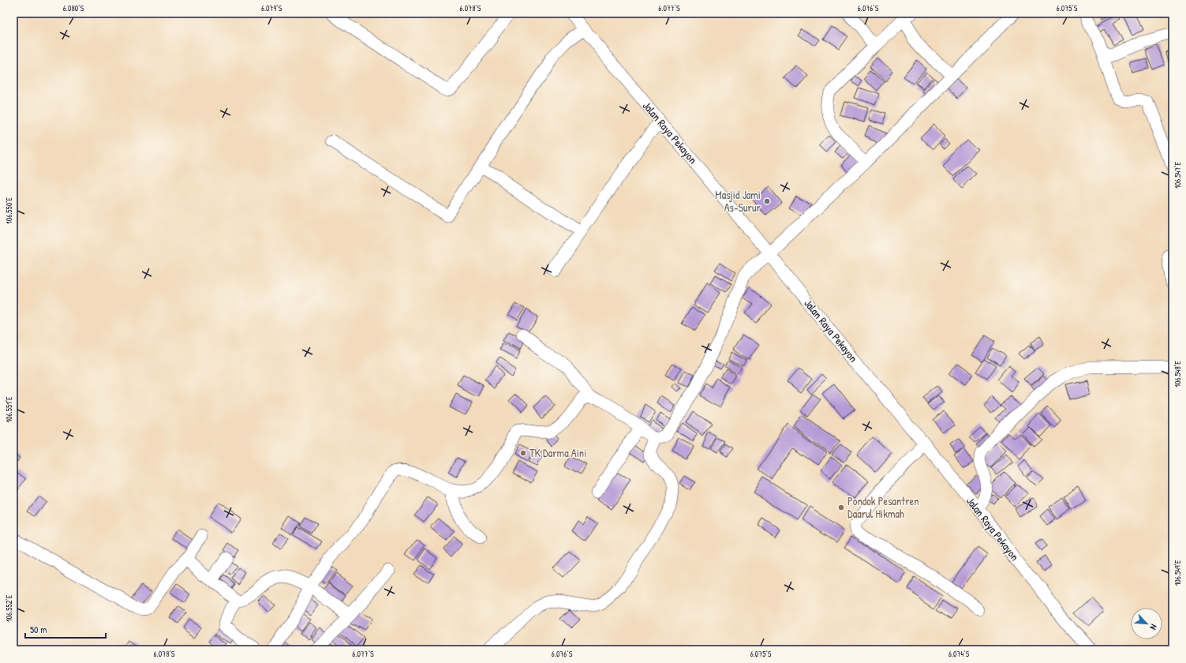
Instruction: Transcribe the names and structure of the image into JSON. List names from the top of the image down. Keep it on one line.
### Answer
{"streets":{"street":["Jalan Raya Pekayon"]},"places":["Masjid Jami As-Surur","TK Darma Aini","Pondok Pesantren Daarul Hikmah"],"scale_bar":"50 m","north":"bottom right","coordinates":["6.080°S","6.079°S","6.078°S","6.077°S","6.076°S","6.075°S","106.547°E","106.550°E","106.548°E","106.551°E","106.549°E","106.552°E","6.074°S"]}
